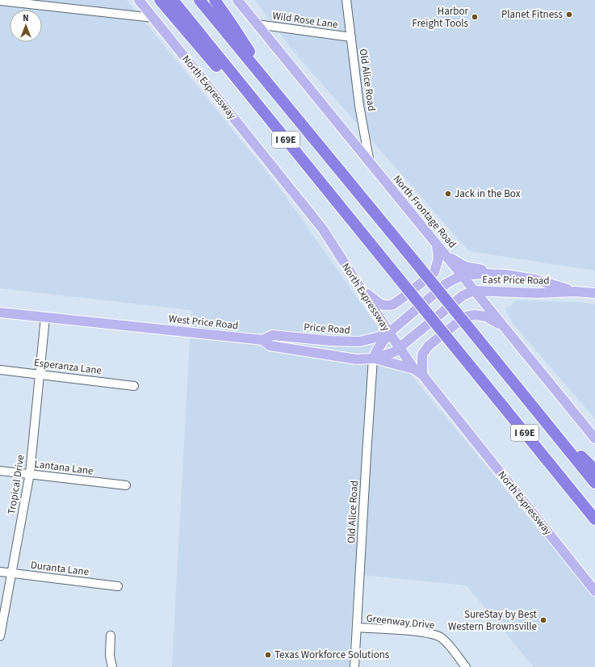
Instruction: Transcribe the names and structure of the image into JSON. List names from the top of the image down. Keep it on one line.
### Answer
{"streets":{"highway":["I 69E"],"main road":["North Expressway","North Frontage Road","East Price Road","West Price Road","Price Road"],"street":["Wild Rose Lane","Old Alice Road","Esperanza Lane","Lantana Lane","Tropical Drive","Duranta Lane","Greenway Drive"]},"crossings":[["Wild Rose Lane","Old Alice Road"],["Wild Rose Lane","North Frontage Road"],["Old Alice Road","North Frontage Road"],["Old Alice Road","West Price Road"],["Old Alice Road","Greenway Drive"],["North Expressway","East Price Road"],["North Expressway","West Price Road"],["North Expressway","Price Road"],["North Frontage Road","East Price Road"],["East Price Road","West Price Road"],["East Price Road","Price Road"],["West Price Road","Price Road"],["West Price Road","Tropical Drive"],["Esperanza Lane","Tropical Drive"],["Lantana Lane","Tropical Drive"],["Tropical Drive","Duranta Lane"]],"places":["Planet Fitness","Harbor Freight Tools","Jack in the Box","SureStay by Best Western Brownsville","Texas Workforce Solutions"],"north":"top"}
